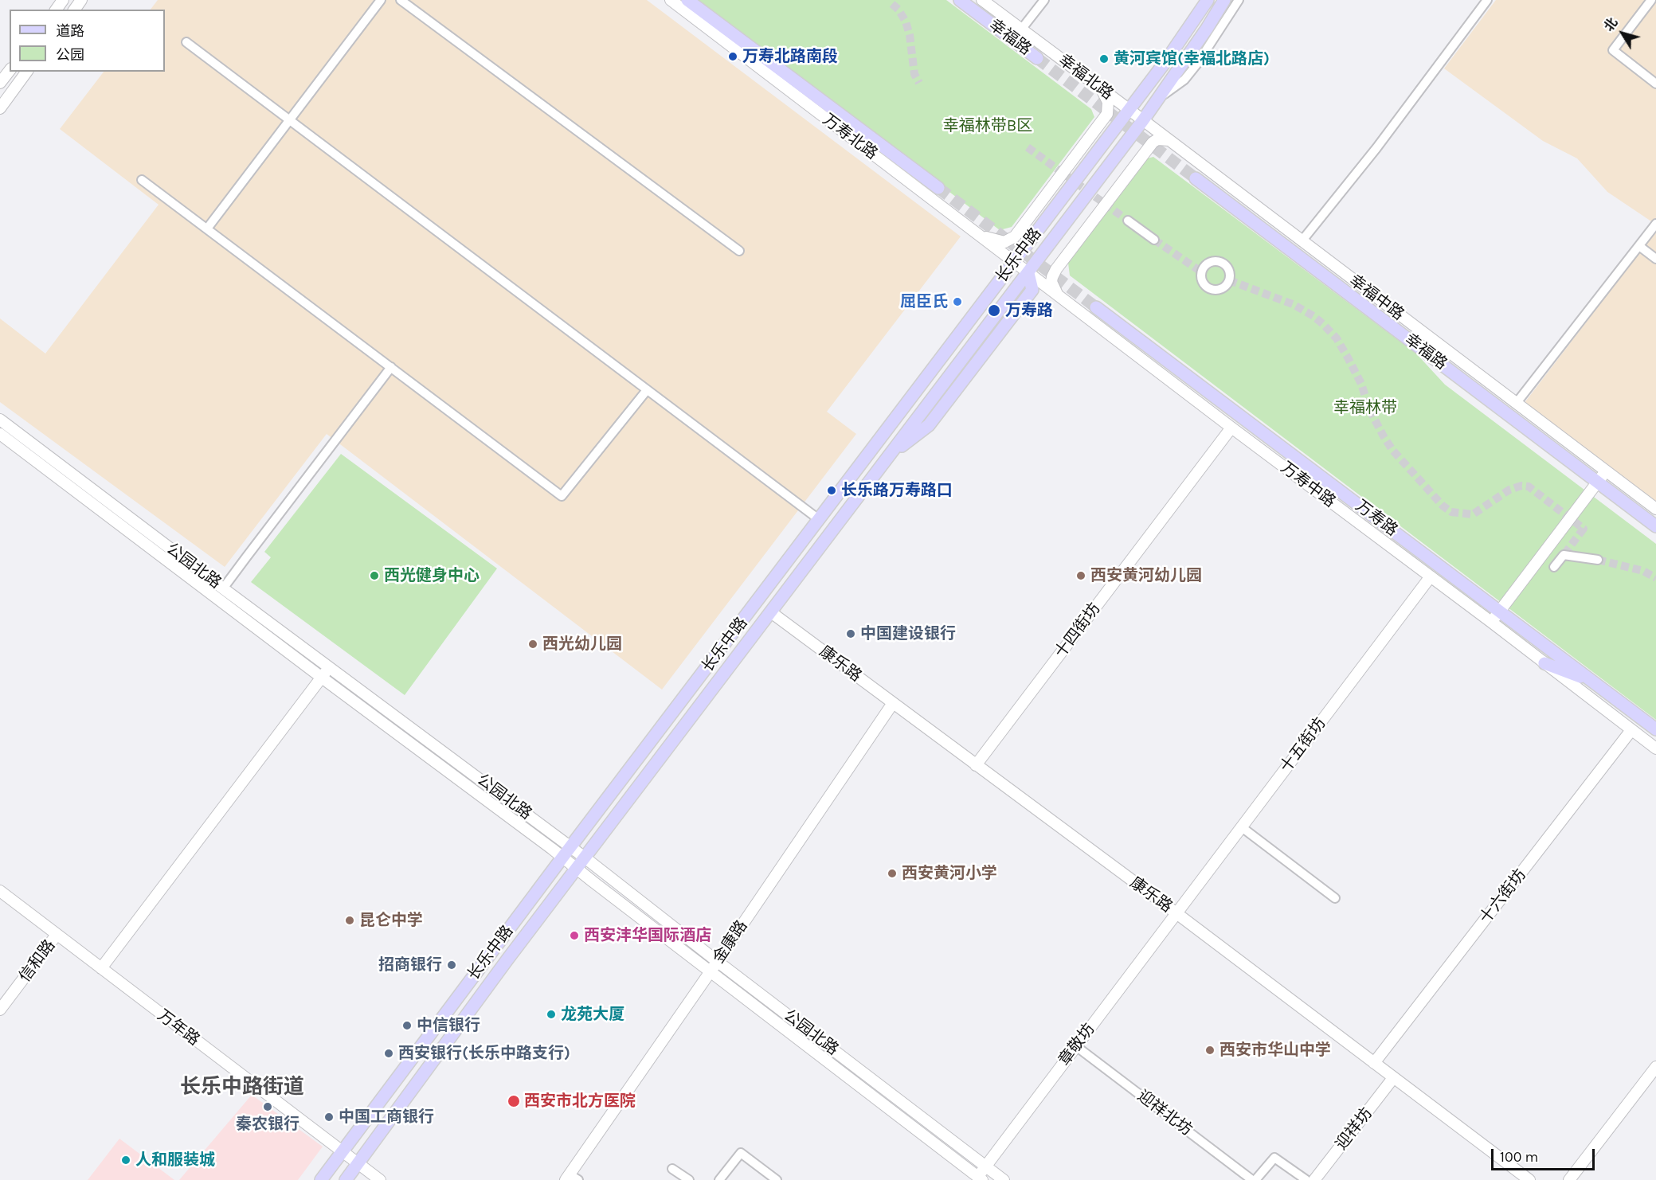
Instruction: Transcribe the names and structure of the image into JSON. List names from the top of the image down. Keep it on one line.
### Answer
{"streets":{"main road":["幸福路","幸福北路","万寿北路","长乐中路","幸福中路","万寿中路","万寿路","公园北路","十四街坊","康乐路","十五街坊","十六街坊","金康路","信和路","万年路","章敬坊","迎祥坊"],"street":["迎祥北坊"]},"crossings":[["幸福北路","长乐中路"],["幸福北路","幸福中路"],["万寿北路","长乐中路"],["万寿北路","万寿中路"],["长乐中路","幸福中路"],["长乐中路","万寿中路"],["长乐中路","公园北路"],["长乐中路","康乐路"],["长乐中路","万年路"],["万寿中路","十四街坊"],["万寿中路","十五街坊"],["万寿中路","十六街坊"],["公园北路","金康路"],["公园北路","章敬坊"],["十四街坊","康乐路"],["康乐路","十五街坊"],["康乐路","十六街坊"],["康乐路","金康路"],["康乐路","章敬坊"],["康乐路","迎祥坊"],["十五街坊","章敬坊"],["信和路","万年路"],["章敬坊","迎祥北坊"]],"districts":["长乐中路街道"],"parks":["幸福林带B区","幸福林带"],"places":["万寿北路南段","黄河宾馆(幸福北路店)","屈臣氏","万寿路","长乐路万寿路口","西光健身中心","西安黄河幼儿园","中国建设银行","西光幼儿园","西安黄河小学","昆仑中学","西安沣华国际酒店","招商银行","龙苑大厦","中信银行","西安市华山中学","西安银行(长乐中路支行)","西安市北方医院","秦农银行","中国工商银行","人和服装城"],"legend":["道路","公园"],"scale_bar":"100 m","north":"top left"}
